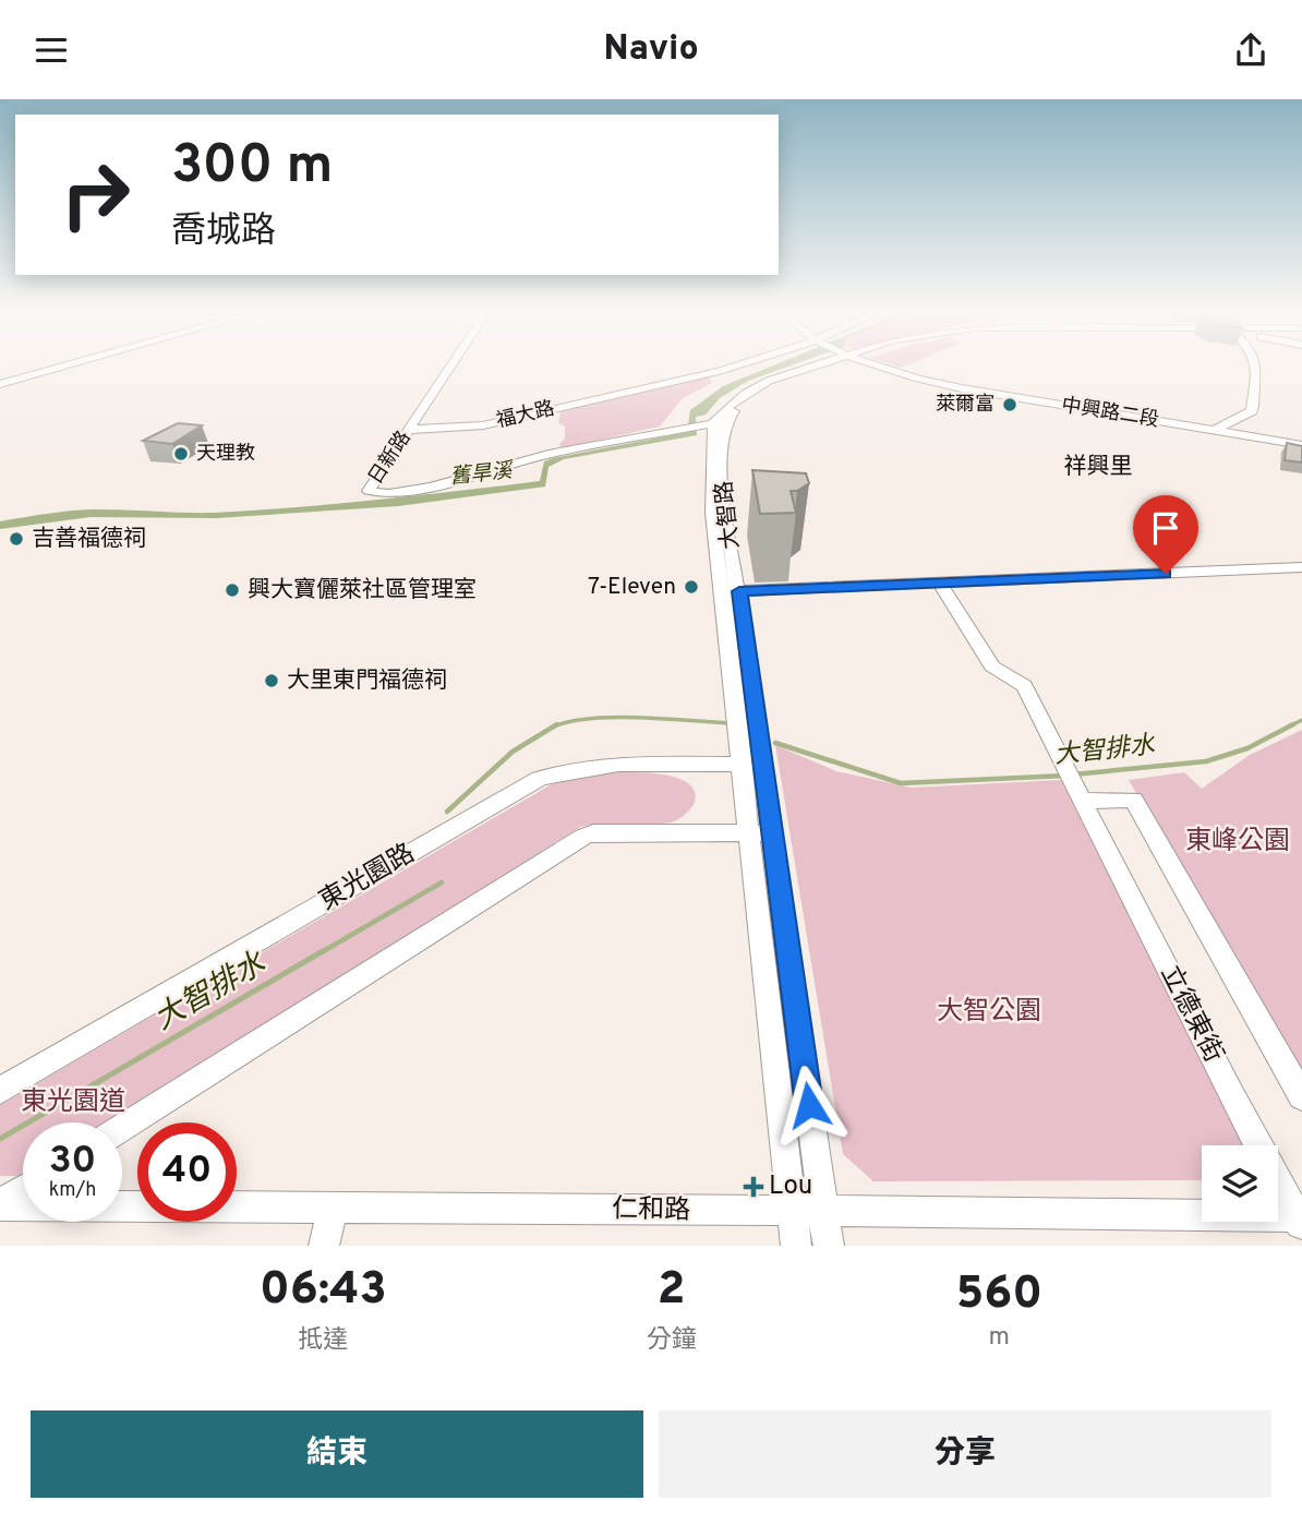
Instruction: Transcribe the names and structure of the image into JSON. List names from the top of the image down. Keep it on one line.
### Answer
{"streets":{"street":["中興路二段","福大路","日新路","大智路","東光園路","立德東街","仁和路"]},"crossings":[["福大路","日新路"],["日新路","大智路"],["大智路","東光園路"],["大智路","仁和路"],["立德東街","仁和路"]],"districts":["祥興里"],"water":["舊旱溪","大智排水"],"parks":["東峰公園","大智公園","東光園道"],"places":{"other":["萊爾富","天理教","吉善福德祠","7-Eleven","興大寶儷萊社區管理室","大里東門福德祠"],"health":["Lou"]},"page":{"header":"Navio","turn":["300 m","喬城路"],"speed":"30 km/h","limit":"40","eta":["06:43","抵達","2","分鐘","560","m"],"buttons":["結束","分享"]}}
